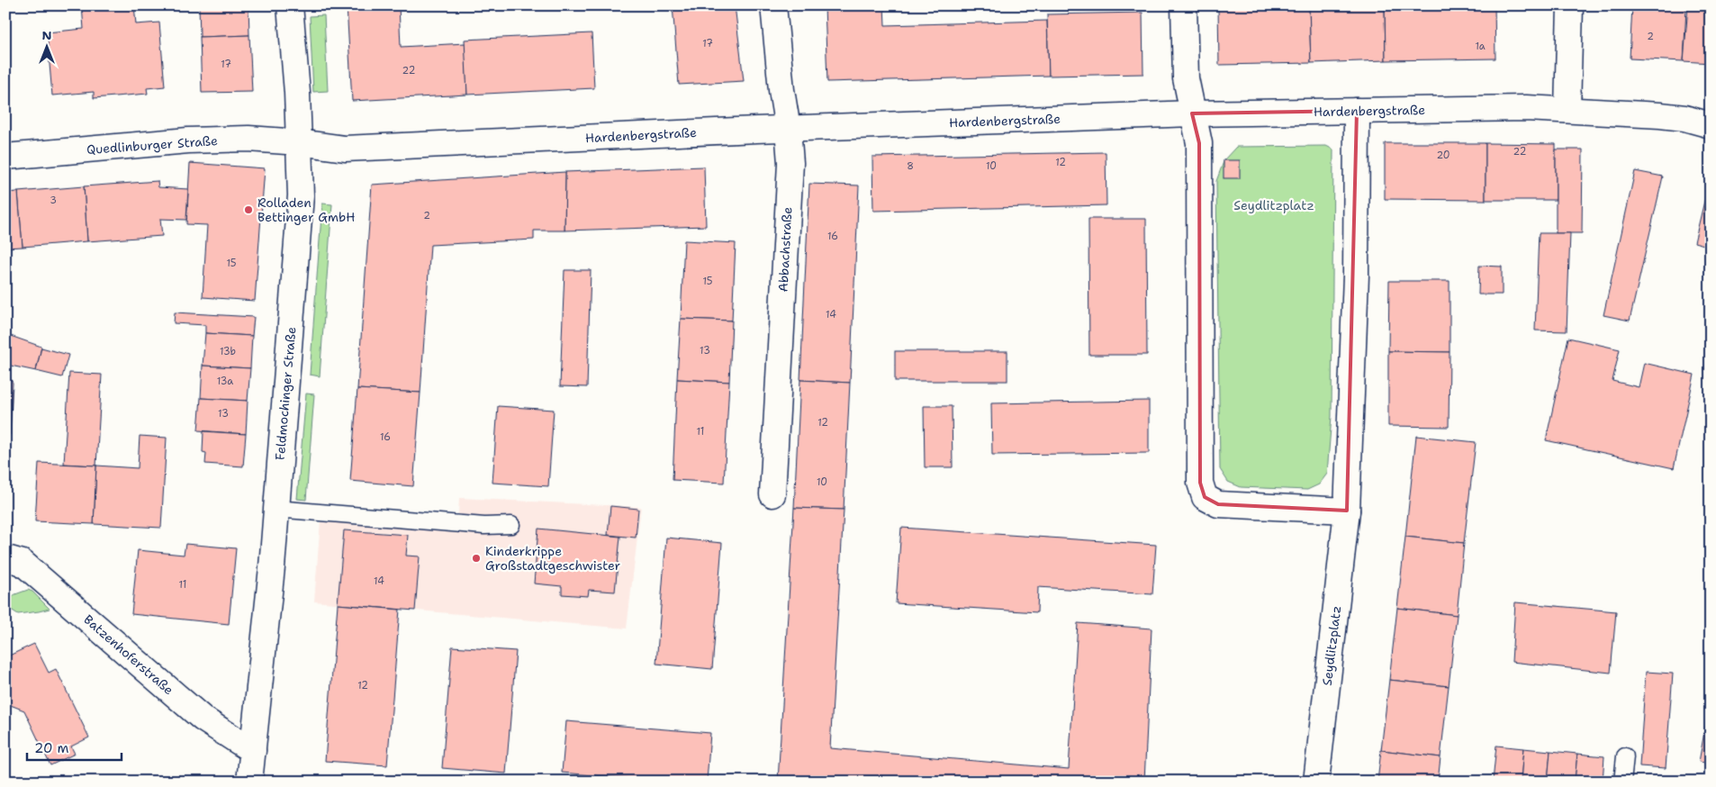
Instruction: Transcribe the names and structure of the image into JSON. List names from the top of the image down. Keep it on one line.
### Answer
{"streets":{"street":["Hardenbergstraße","Quedlinburger Straße","Abbachstraße","Feldmochinger Straße","Seydlitzplatz","Batzenhoferstraße"]},"crossings":[["Hardenbergstraße","Quedlinburger Straße"],["Hardenbergstraße","Abbachstraße"],["Hardenbergstraße","Feldmochinger Straße"],["Hardenbergstraße","Seydlitzplatz"],["Quedlinburger Straße","Feldmochinger Straße"],["Feldmochinger Straße","Batzenhoferstraße"]],"parks":["Seydlitzplatz"],"places":["Rolladen Bettinger GmbH","Kinderkrippe Großstadtgeschwister"],"house_numbers":["2","17","1a","17","22","22","20","12","8","10","3","2","16","15","15","14","13","13b","13a","13","12","11","16","10","14","11","12"],"scale_bar":"20 m","north":"top"}
